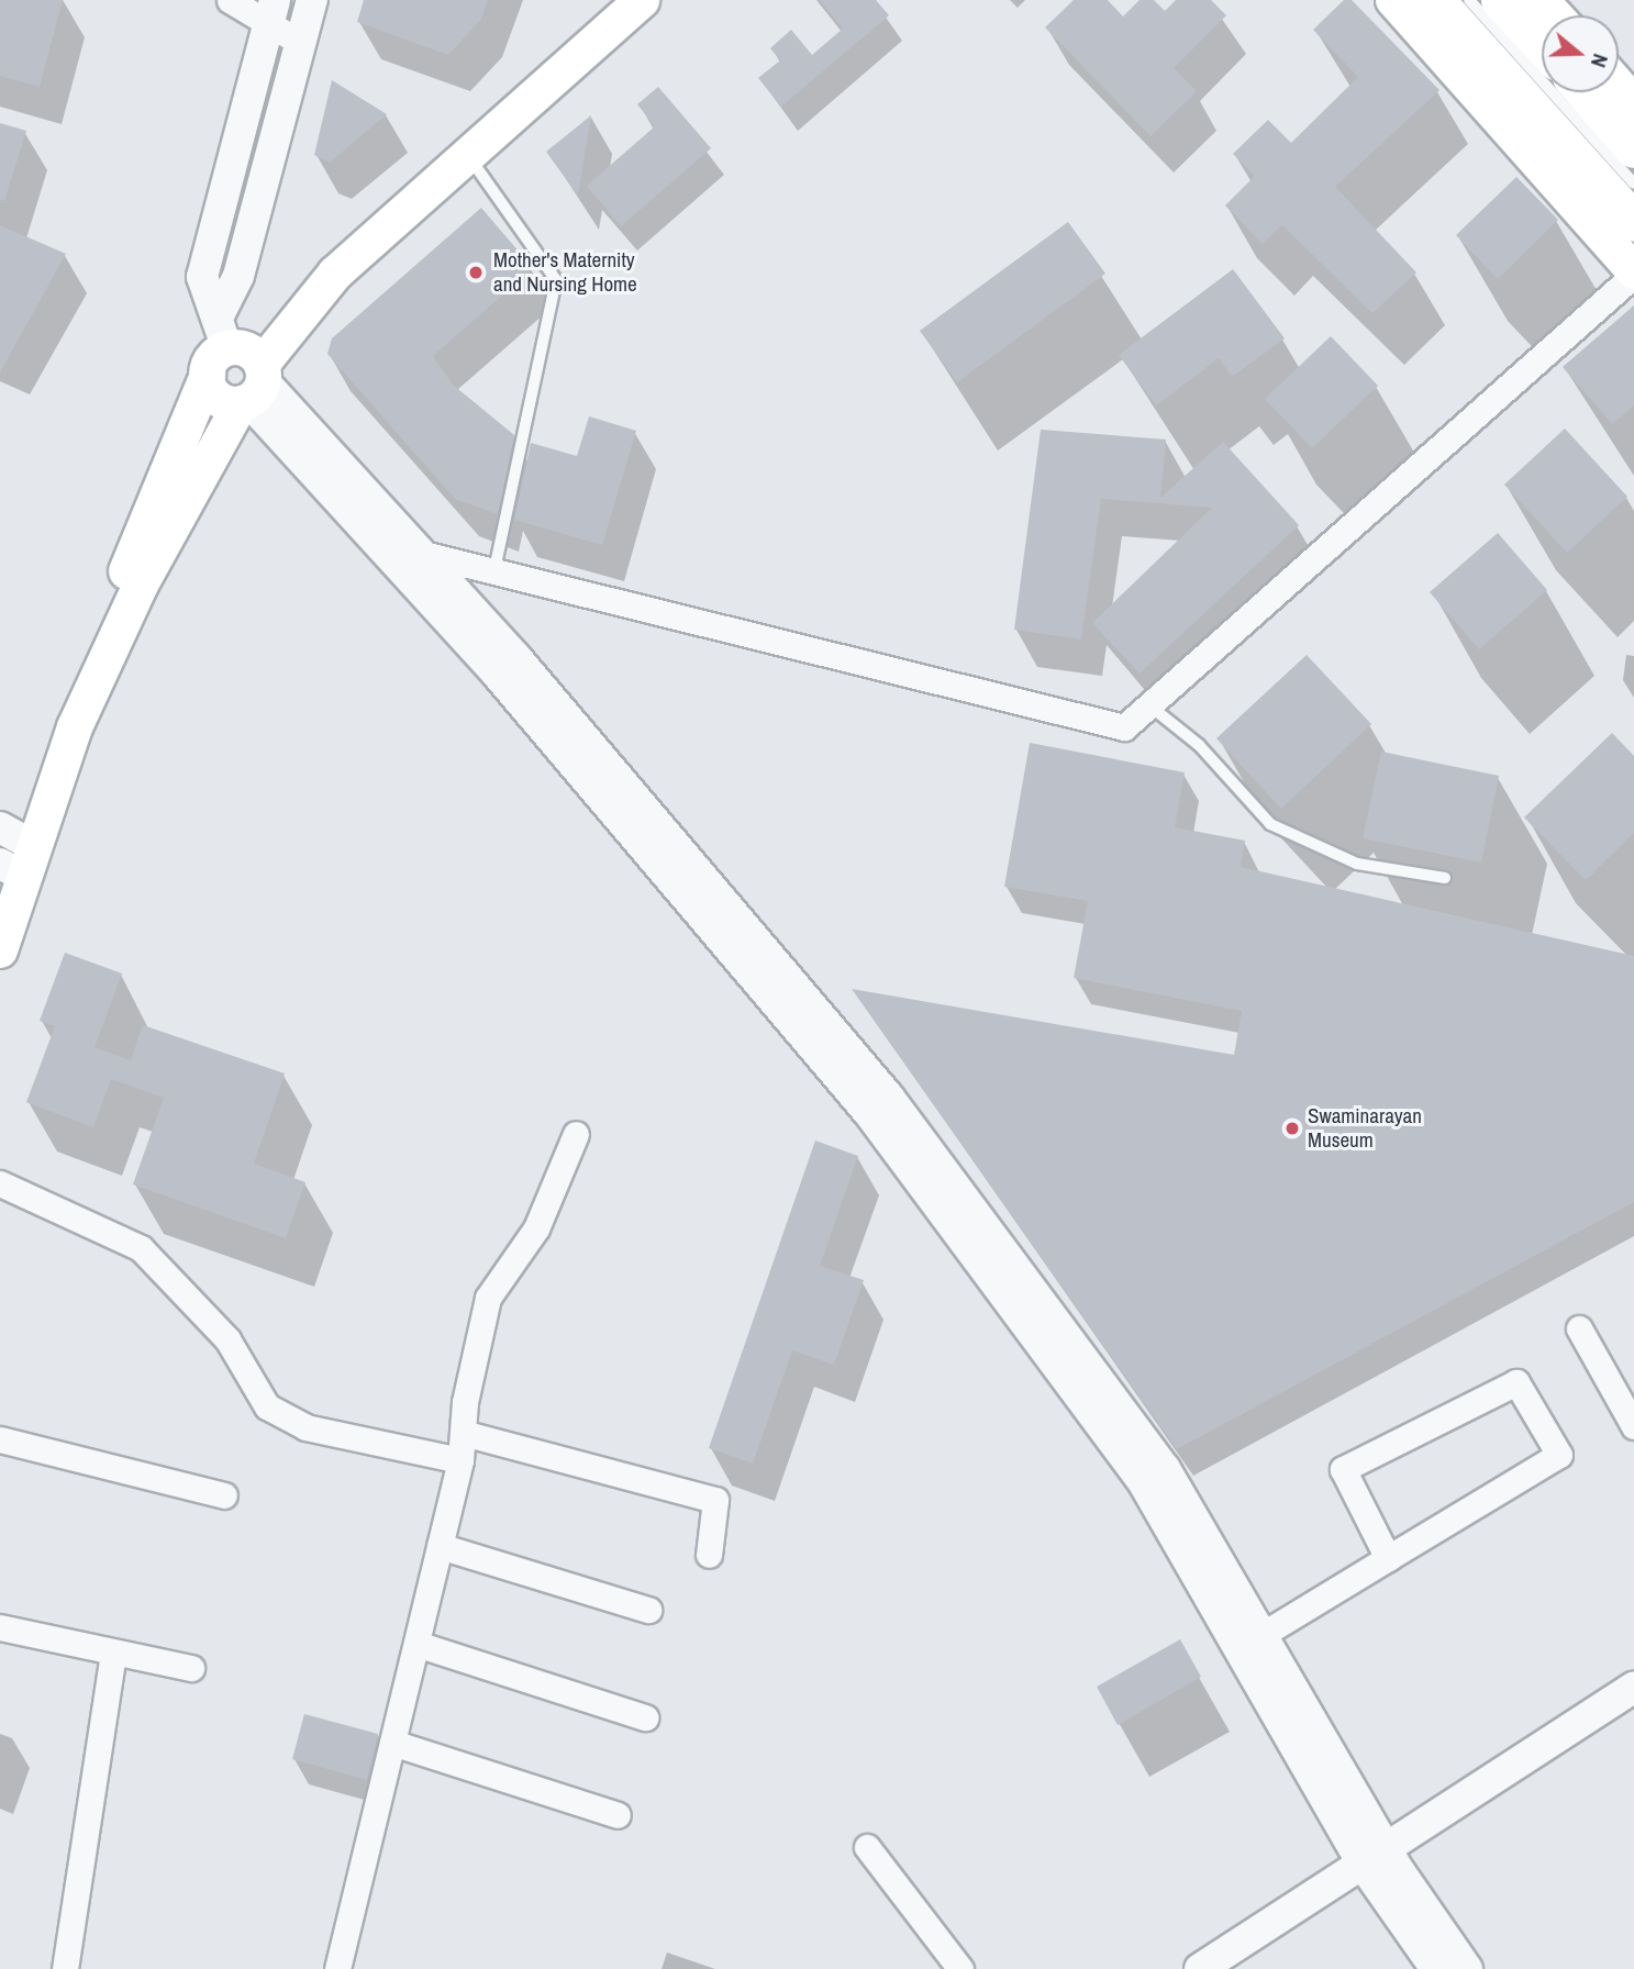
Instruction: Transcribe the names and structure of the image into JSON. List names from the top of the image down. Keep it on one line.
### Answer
{"places":["Mother's Maternity and Nursing Home","Swaminarayan Museum"],"north":"right"}
